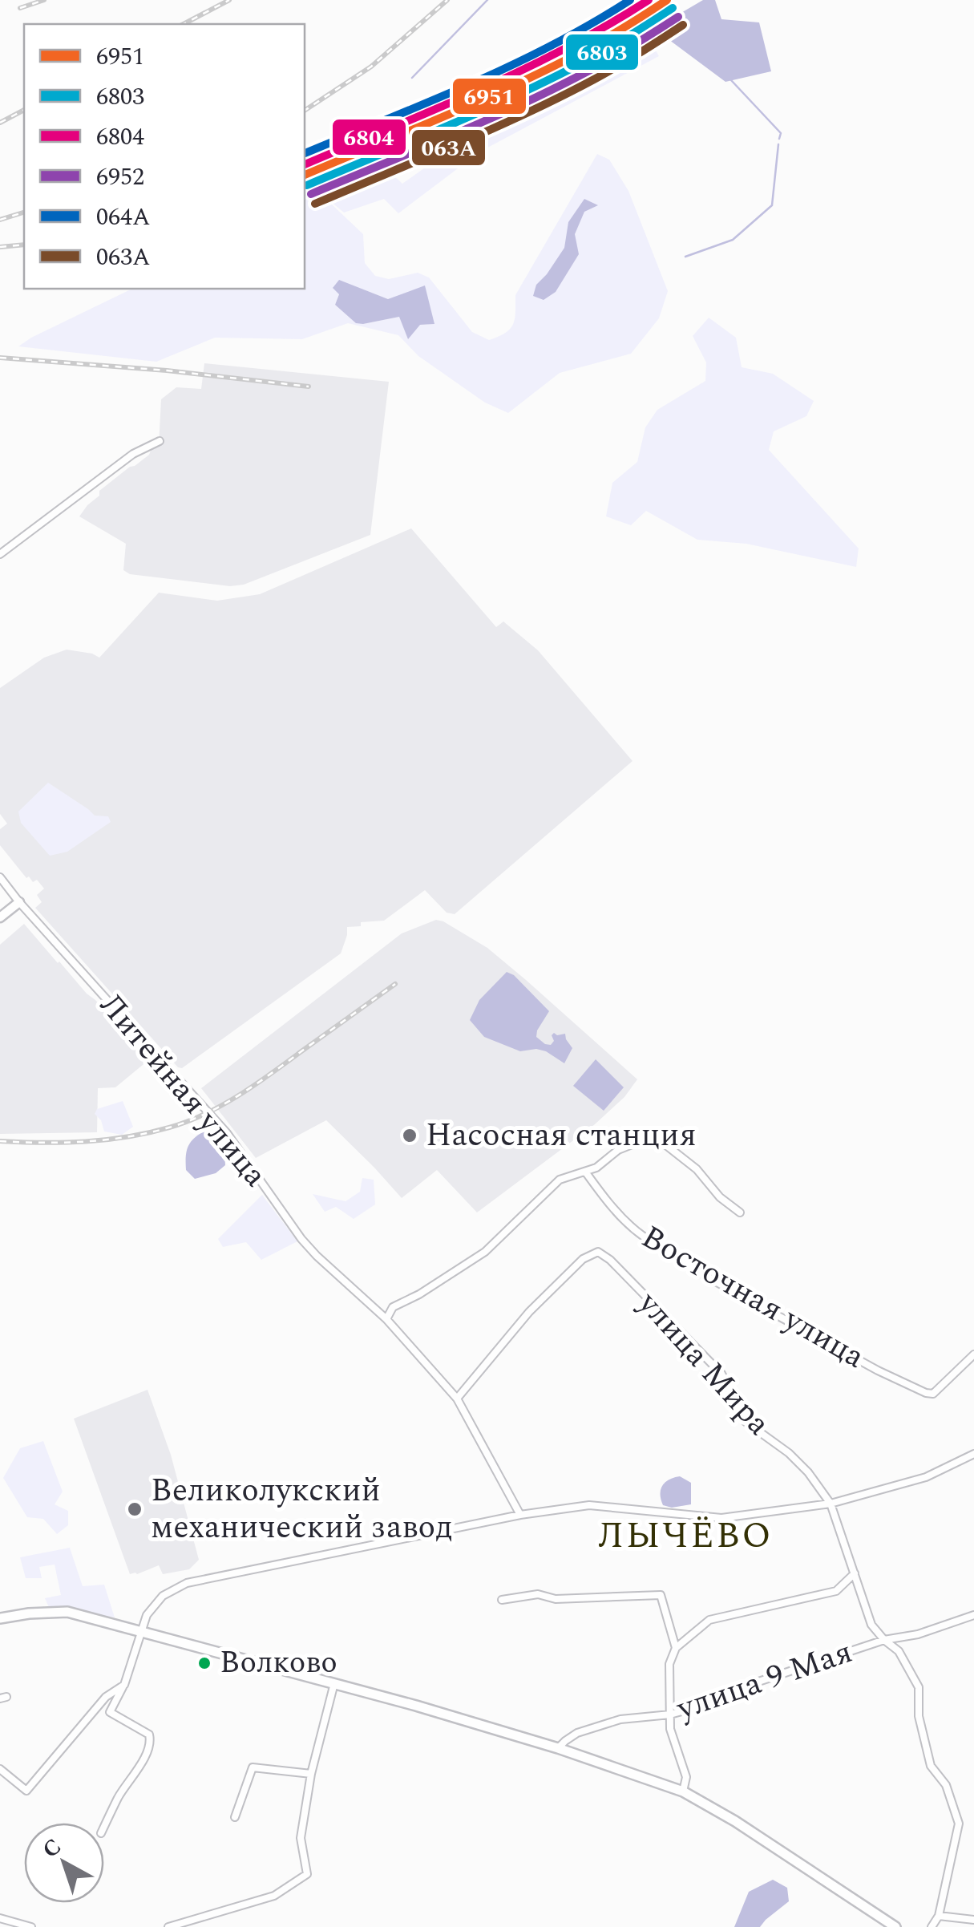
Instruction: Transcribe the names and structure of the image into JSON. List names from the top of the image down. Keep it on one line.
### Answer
{"streets":{"street":["Литейная улица","Восточная улица","улица Мира","улица 9 Мая"]},"crossings":[["Литейная улица","улица Мира"],["улица Мира","улица 9 Мая"]],"districts":["ЛЫЧЁВО"],"places":["Насосная станция","Великолукский механический завод","Волково"],"lines":["transit line 6951","transit line 6804","transit line 064А","transit line 6803","transit line 6952","transit line 063А"],"legend":["6951","6803","6804","6952","064А","063А"],"north":"top left"}
